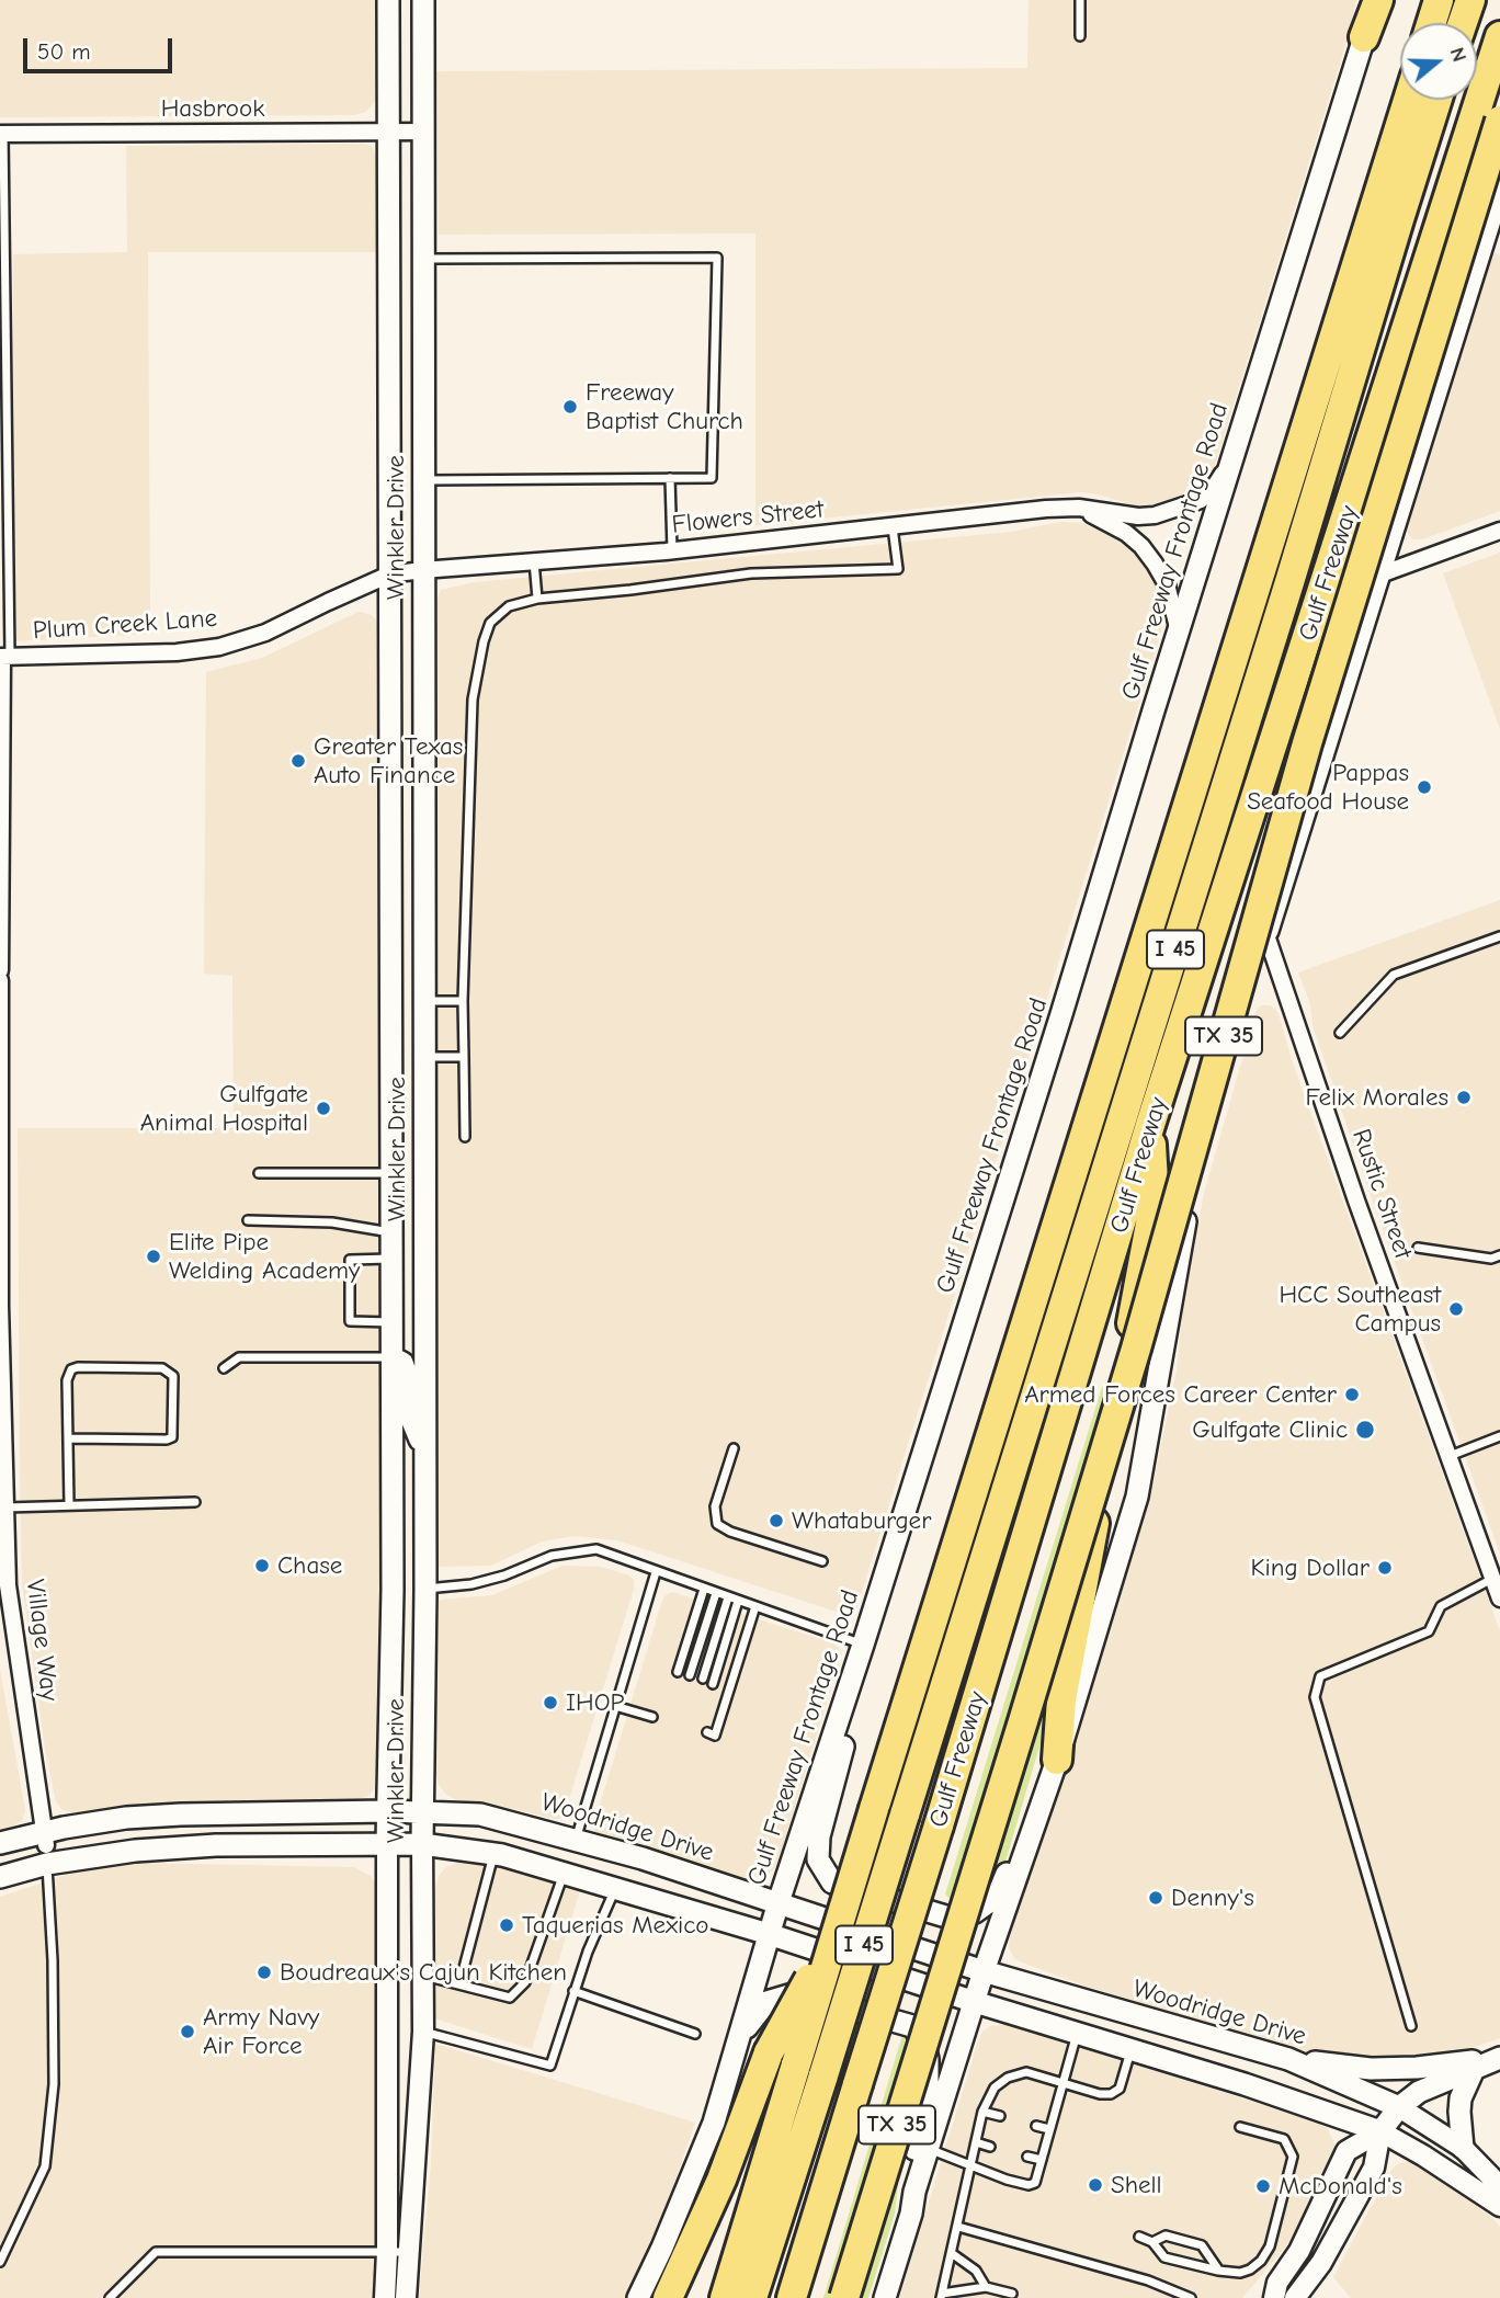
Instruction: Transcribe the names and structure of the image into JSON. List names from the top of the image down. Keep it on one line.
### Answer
{"streets":{"highway":["Gulf Freeway","I 45","TX 35"],"main road":["Winkler Drive","Gulf Freeway Frontage Road","Woodridge Drive"],"street":["Hasbrook","Flowers Street","Plum Creek Lane","Rustic Street","Village Way"]},"crossings":[["Hasbrook","Winkler Drive"],["Flowers Street","Winkler Drive"],["Flowers Street","Gulf Freeway Frontage Road"],["Flowers Street","Plum Creek Lane"],["Winkler Drive","Plum Creek Lane"],["Winkler Drive","Woodridge Drive"],["Gulf Freeway Frontage Road","Woodridge Drive"],["Village Way","Woodridge Drive"]],"places":["Freeway Baptist Church","Greater Texas Auto Finance","Pappas Seafood House","Felix Morales","Gulfgate Animal Hospital","Elite Pipe Welding Academy","HCC Southeast Campus","Armed Forces Career Center","Gulfgate Clinic","Whataburger","Chase","King Dollar","IHOP","Denny's","Taquerias Mexico","Boudreaux's Cajun Kitchen","Army Navy Air Force","Shell","McDonald's"],"scale_bar":"50 m","north":"right"}
